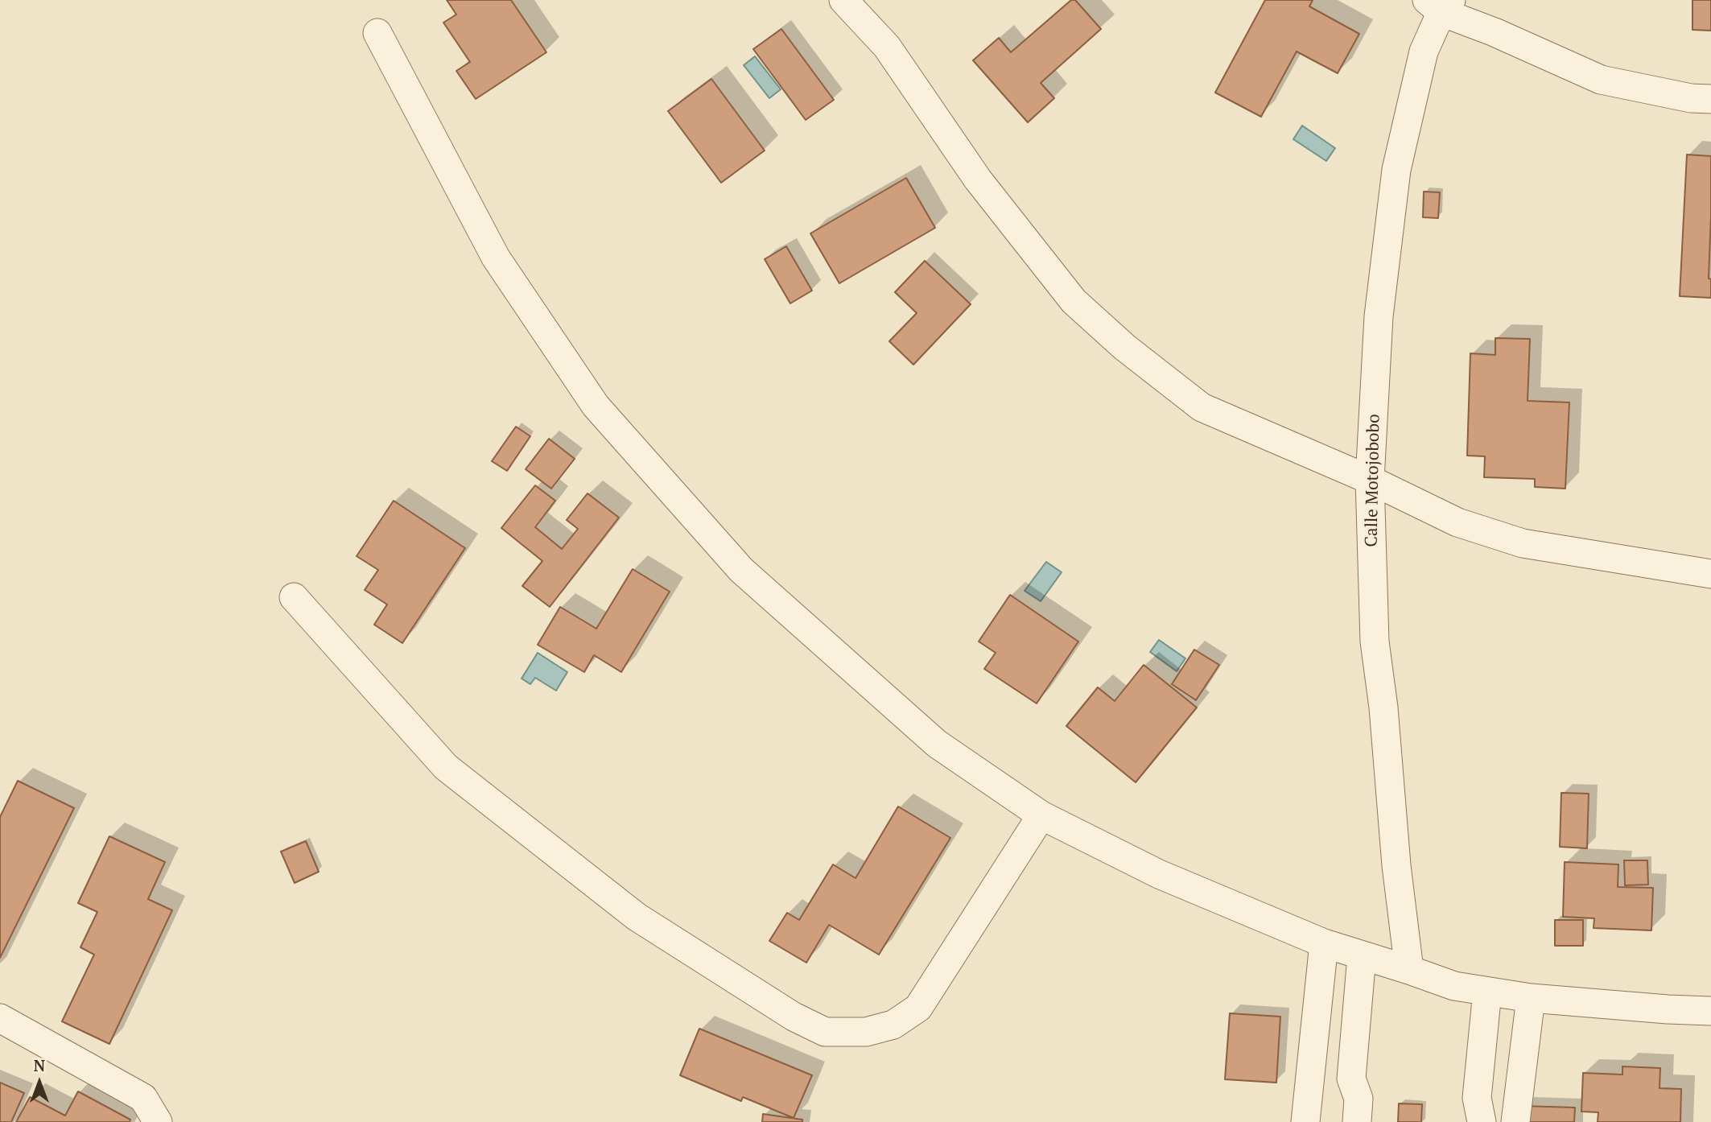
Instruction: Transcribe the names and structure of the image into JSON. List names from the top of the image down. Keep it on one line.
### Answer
{"streets":{"street":["Calle Motojobobo"]},"north":"top"}
